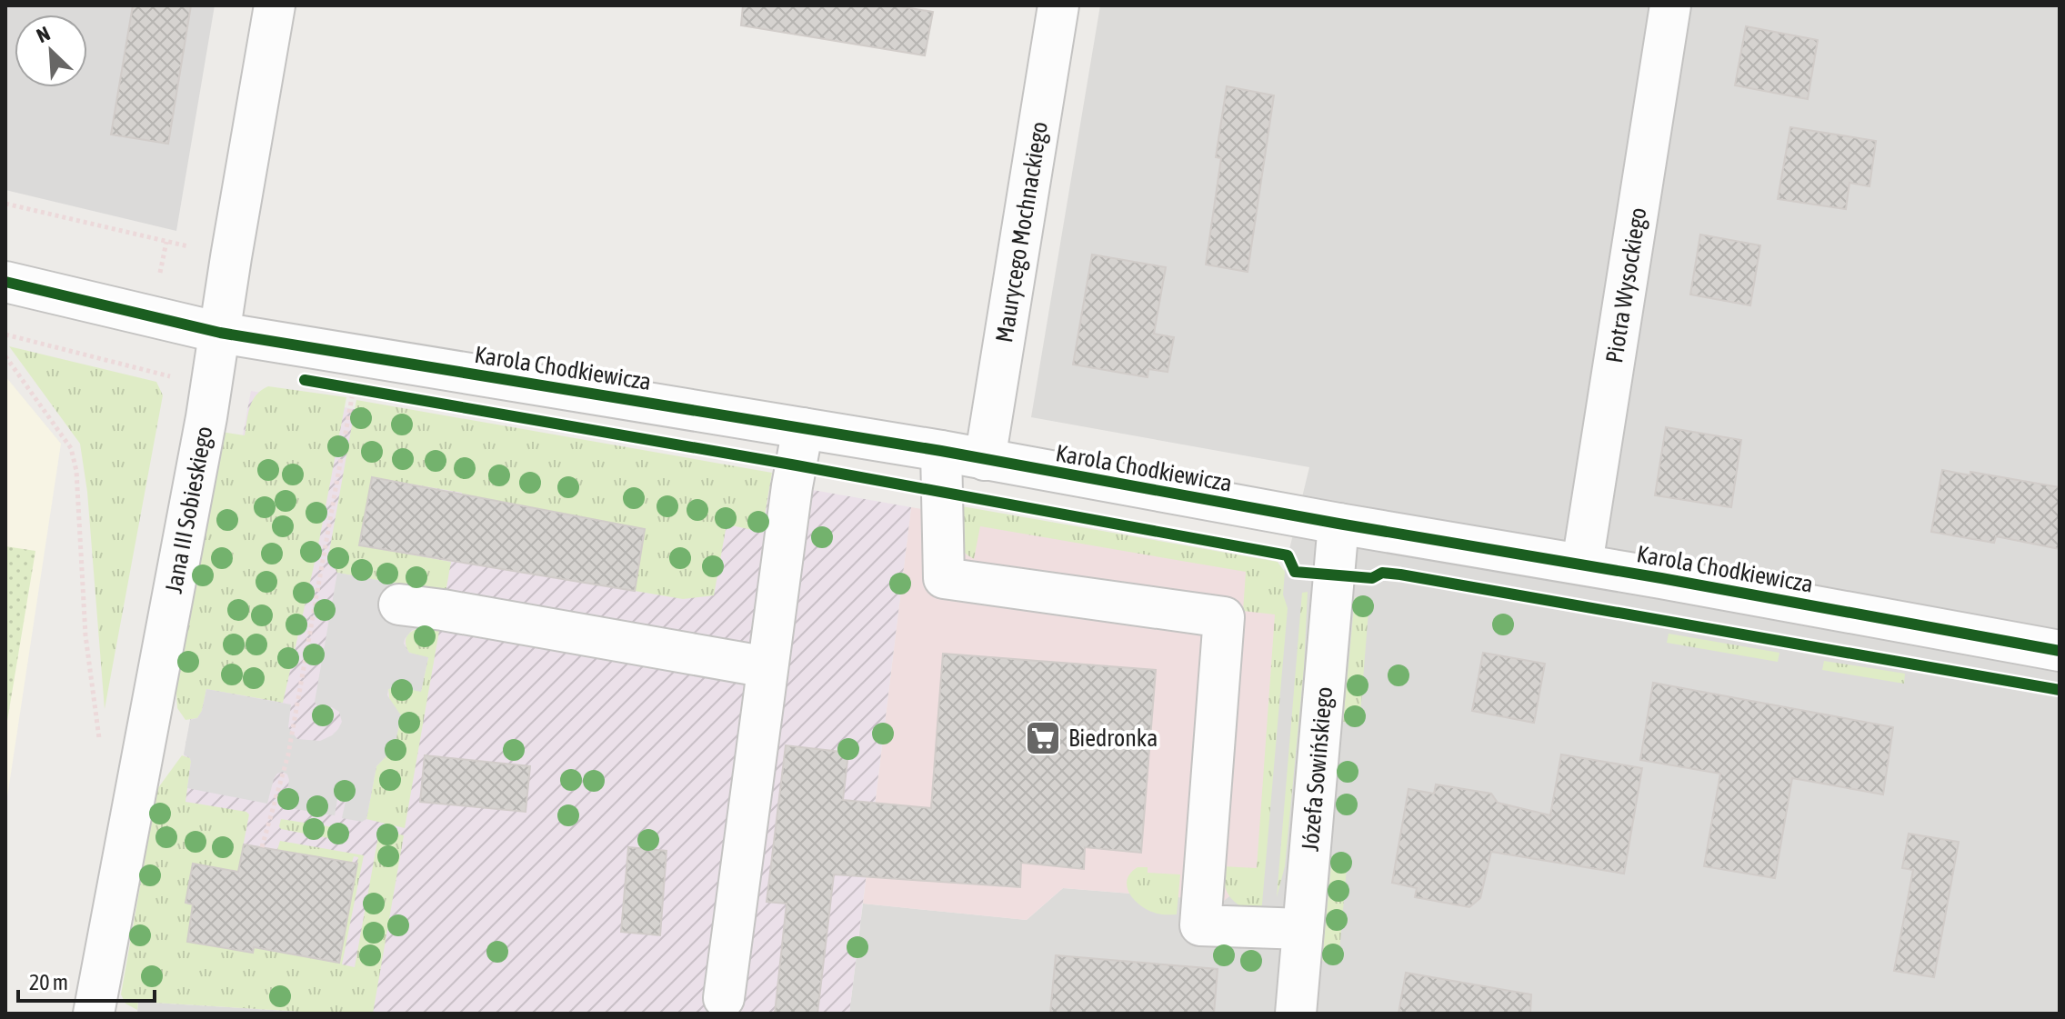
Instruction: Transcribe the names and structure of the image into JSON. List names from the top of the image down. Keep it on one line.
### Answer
{"streets":{"street":["Maurycego Mochnackiego","Piotra Wysockiego","Karola Chodkiewicza","Jana III Sobieskiego","Józefa Sowińskiego"]},"crossings":[["Maurycego Mochnackiego","Karola Chodkiewicza"],["Piotra Wysockiego","Karola Chodkiewicza"],["Karola Chodkiewicza","Jana III Sobieskiego"],["Karola Chodkiewicza","Józefa Sowińskiego"]],"places":{"supermarket":["Biedronka"]},"scale_bar":"20 m","north":"top left"}
